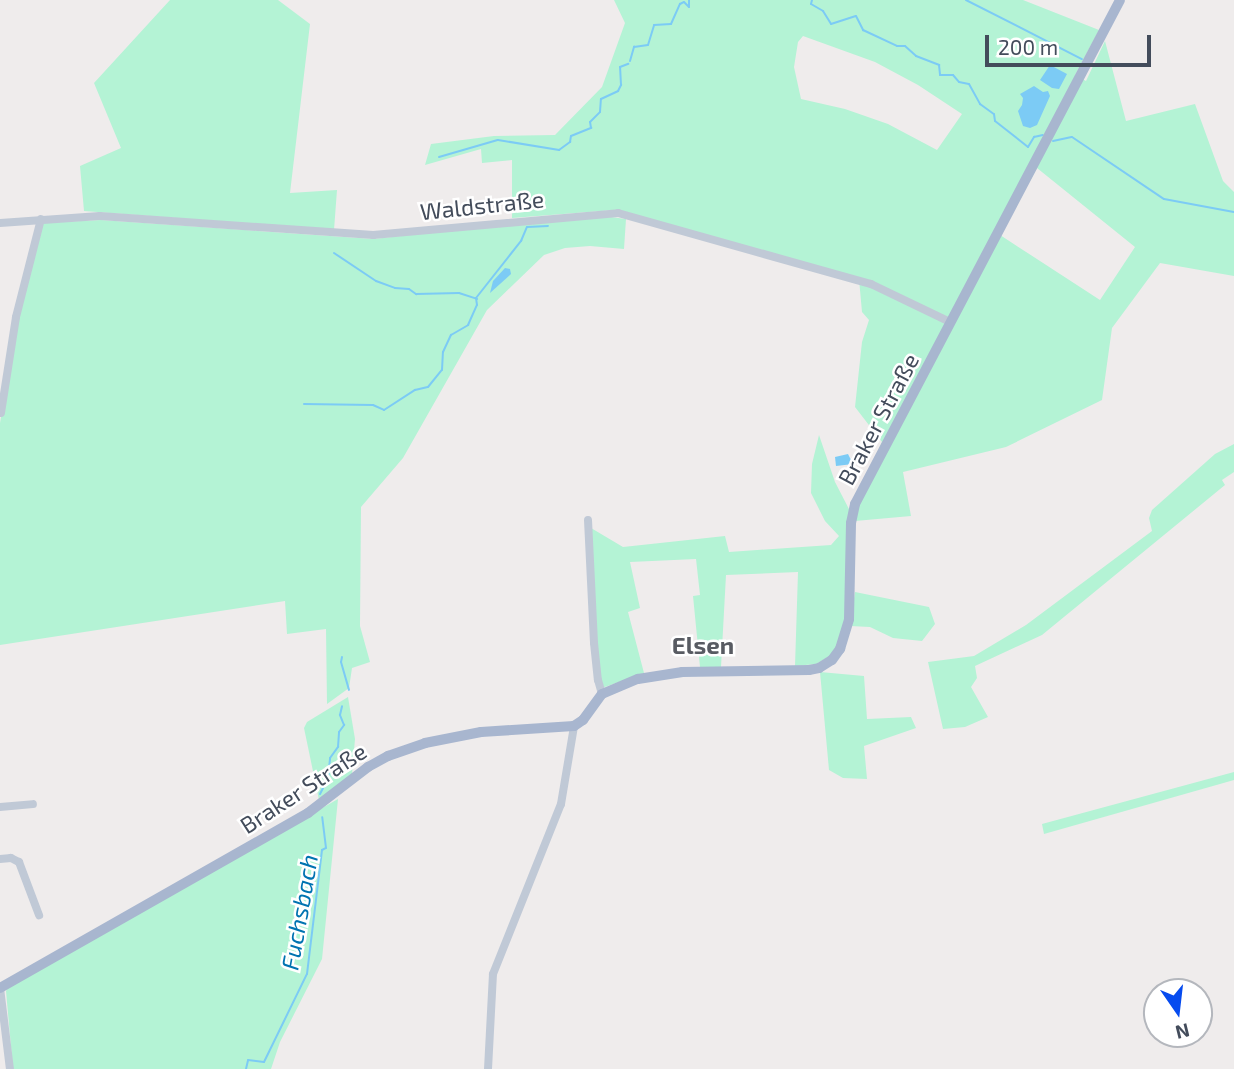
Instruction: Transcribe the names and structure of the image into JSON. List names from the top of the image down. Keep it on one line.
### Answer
{"streets":{"main road":["Braker Straße"],"street":["Waldstraße"]},"crossings":[["Waldstraße","Braker Straße"]],"districts":["Elsen"],"water":["Fuchsbach"],"scale_bar":"200 m","north":"bottom"}
